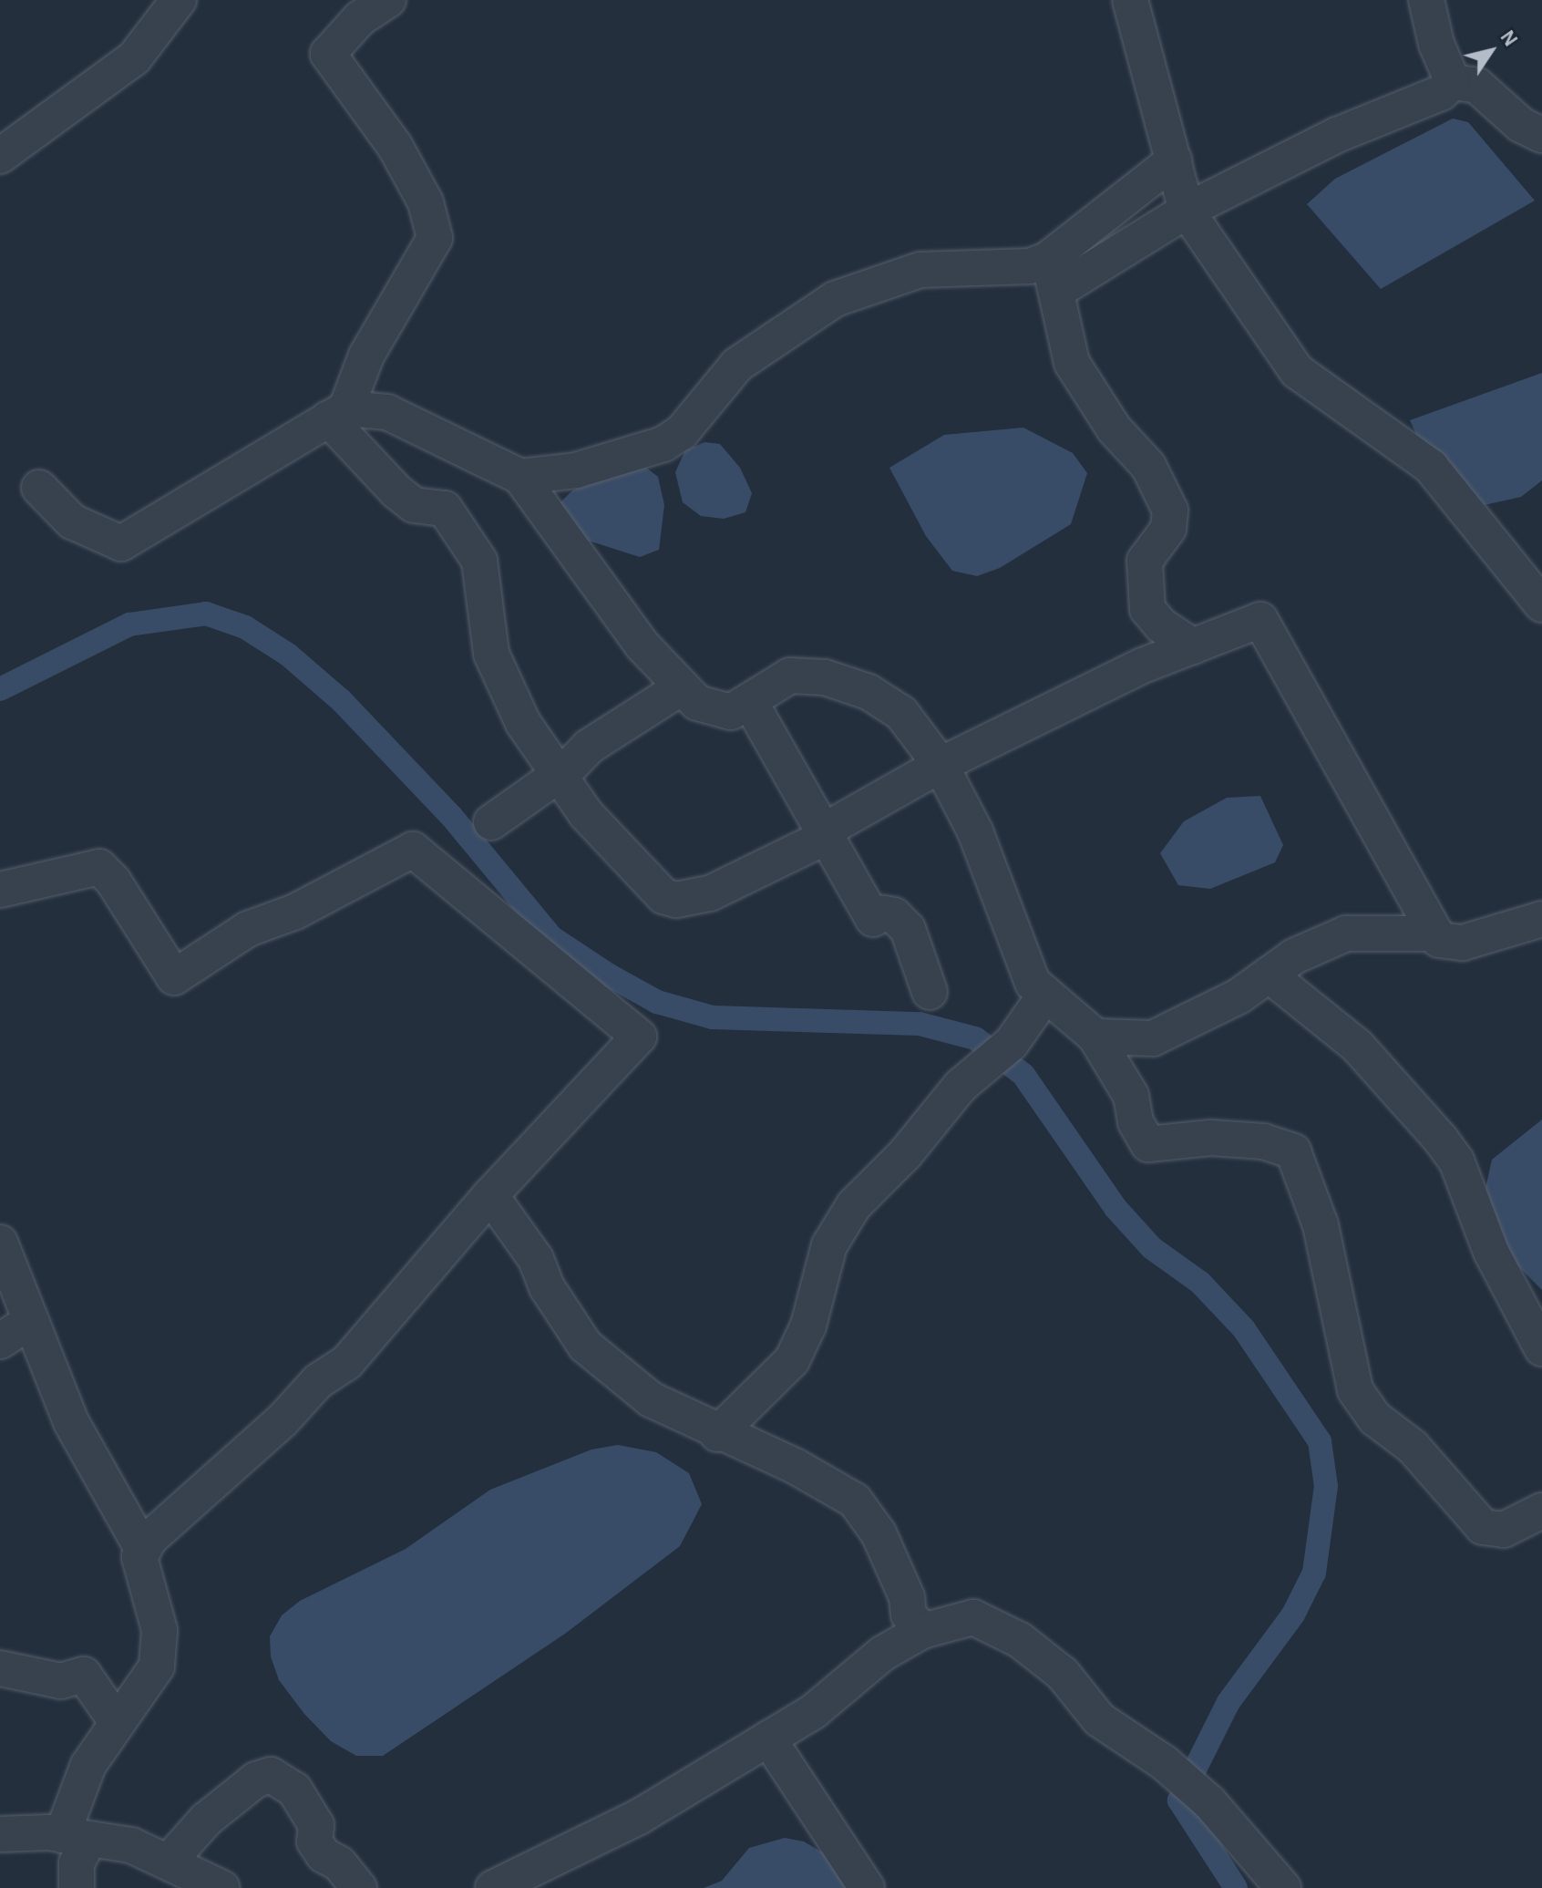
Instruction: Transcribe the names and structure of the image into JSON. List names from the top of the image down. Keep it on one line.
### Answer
{"north":"top right"}
